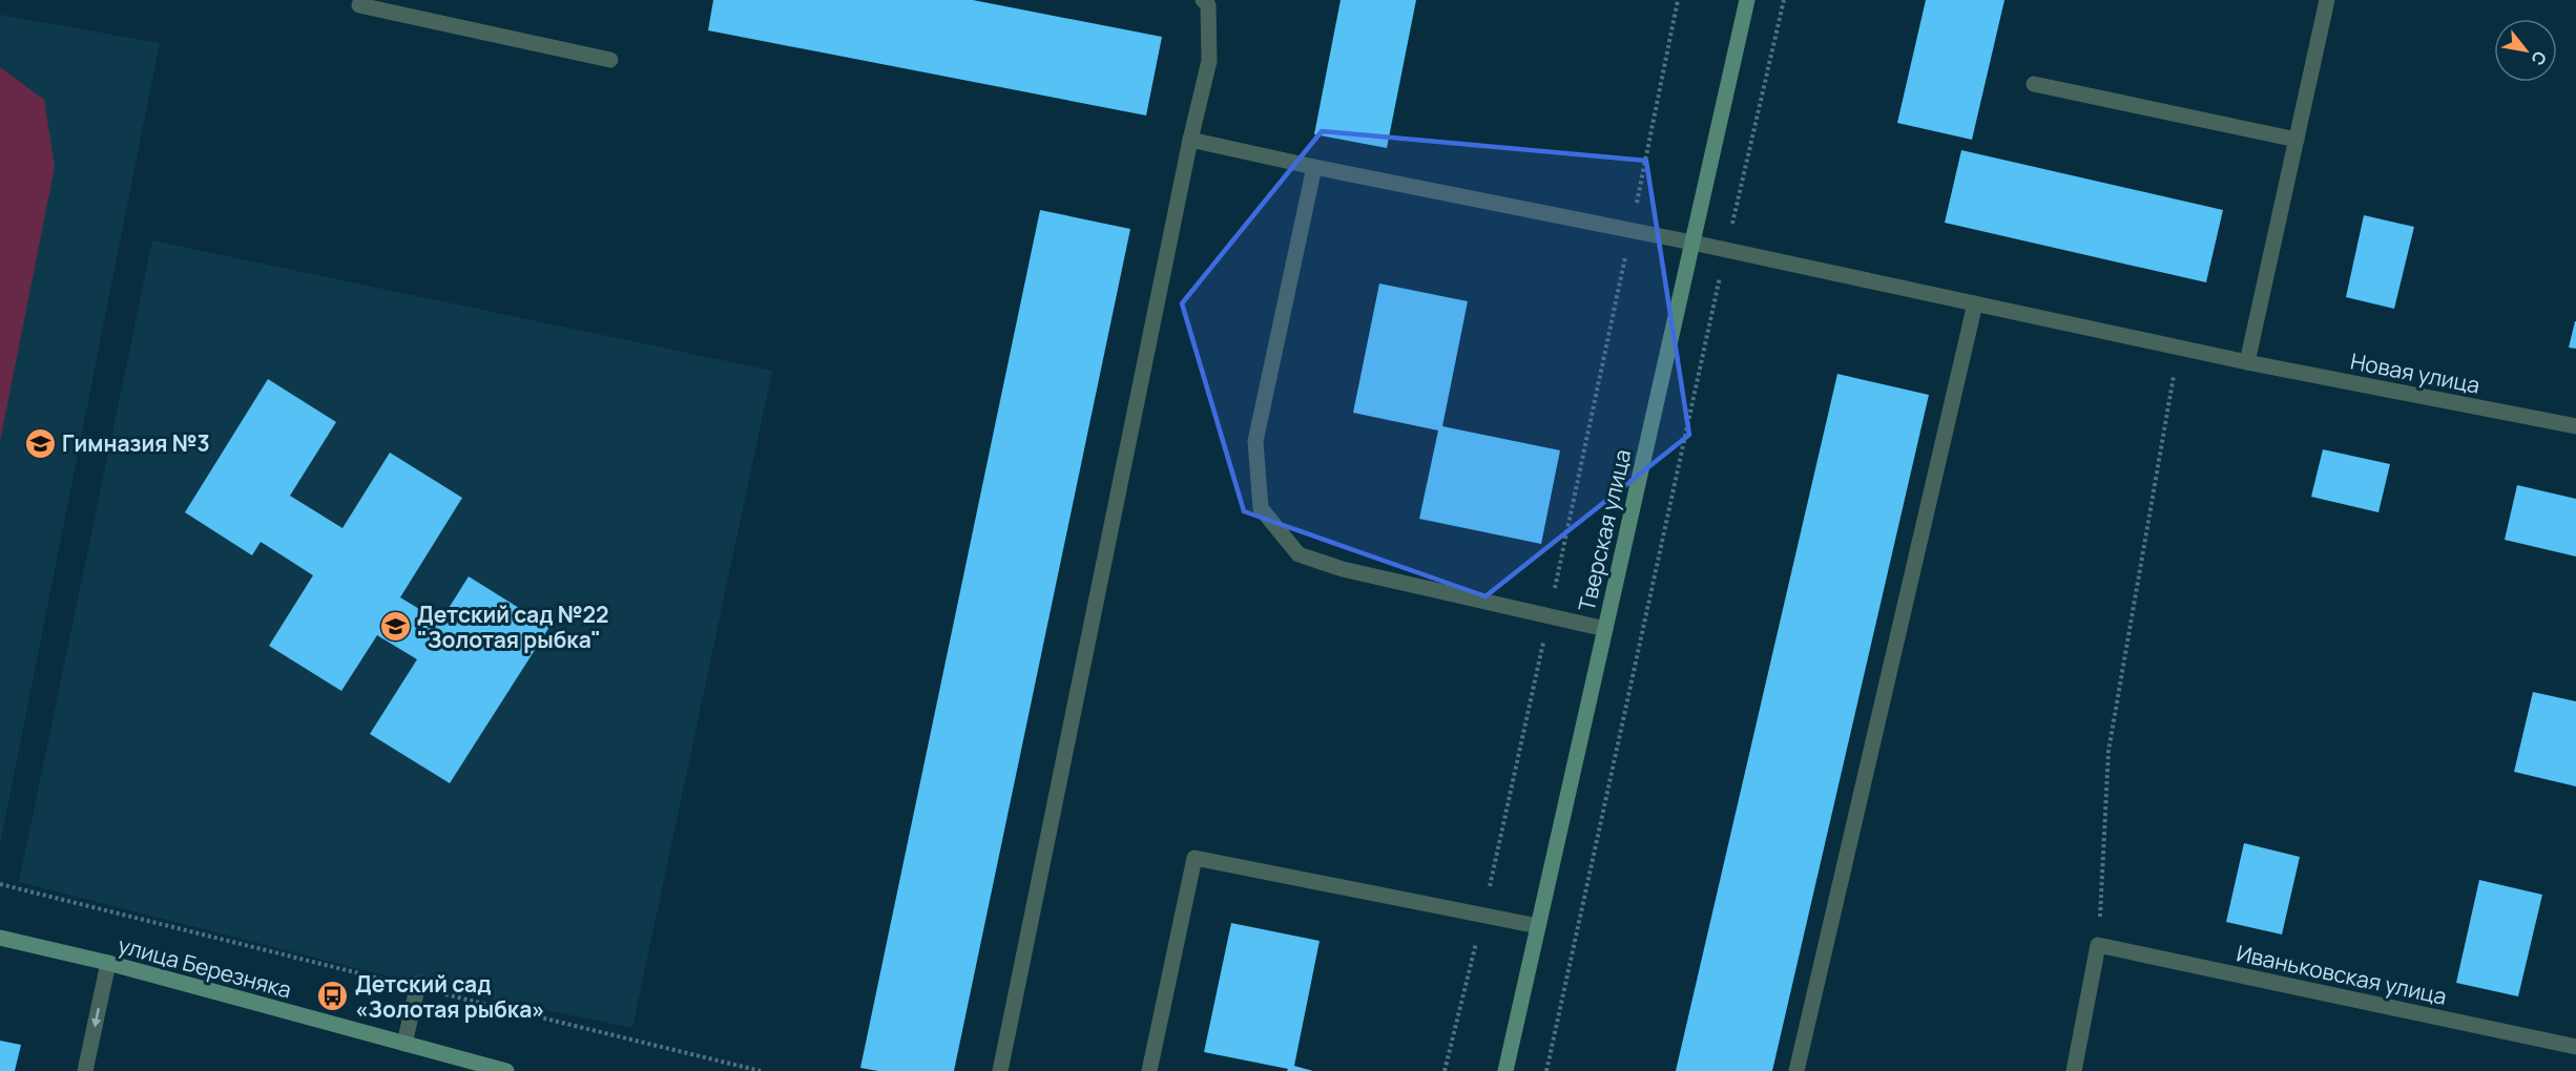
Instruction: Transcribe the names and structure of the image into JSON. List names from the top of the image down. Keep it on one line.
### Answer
{"streets":{"main road":["Тверская улица","улица Березняка"],"street":["Новая улица","Иваньковская улица"]},"crossings":[["Новая улица","Тверская улица"]],"places":{"school or university":["Гимназия №3","Детский сад №22 \"Золотая рыбка\""],"bus stop":["Детский сад «Золотая рыбка»"]},"north":"bottom right"}
